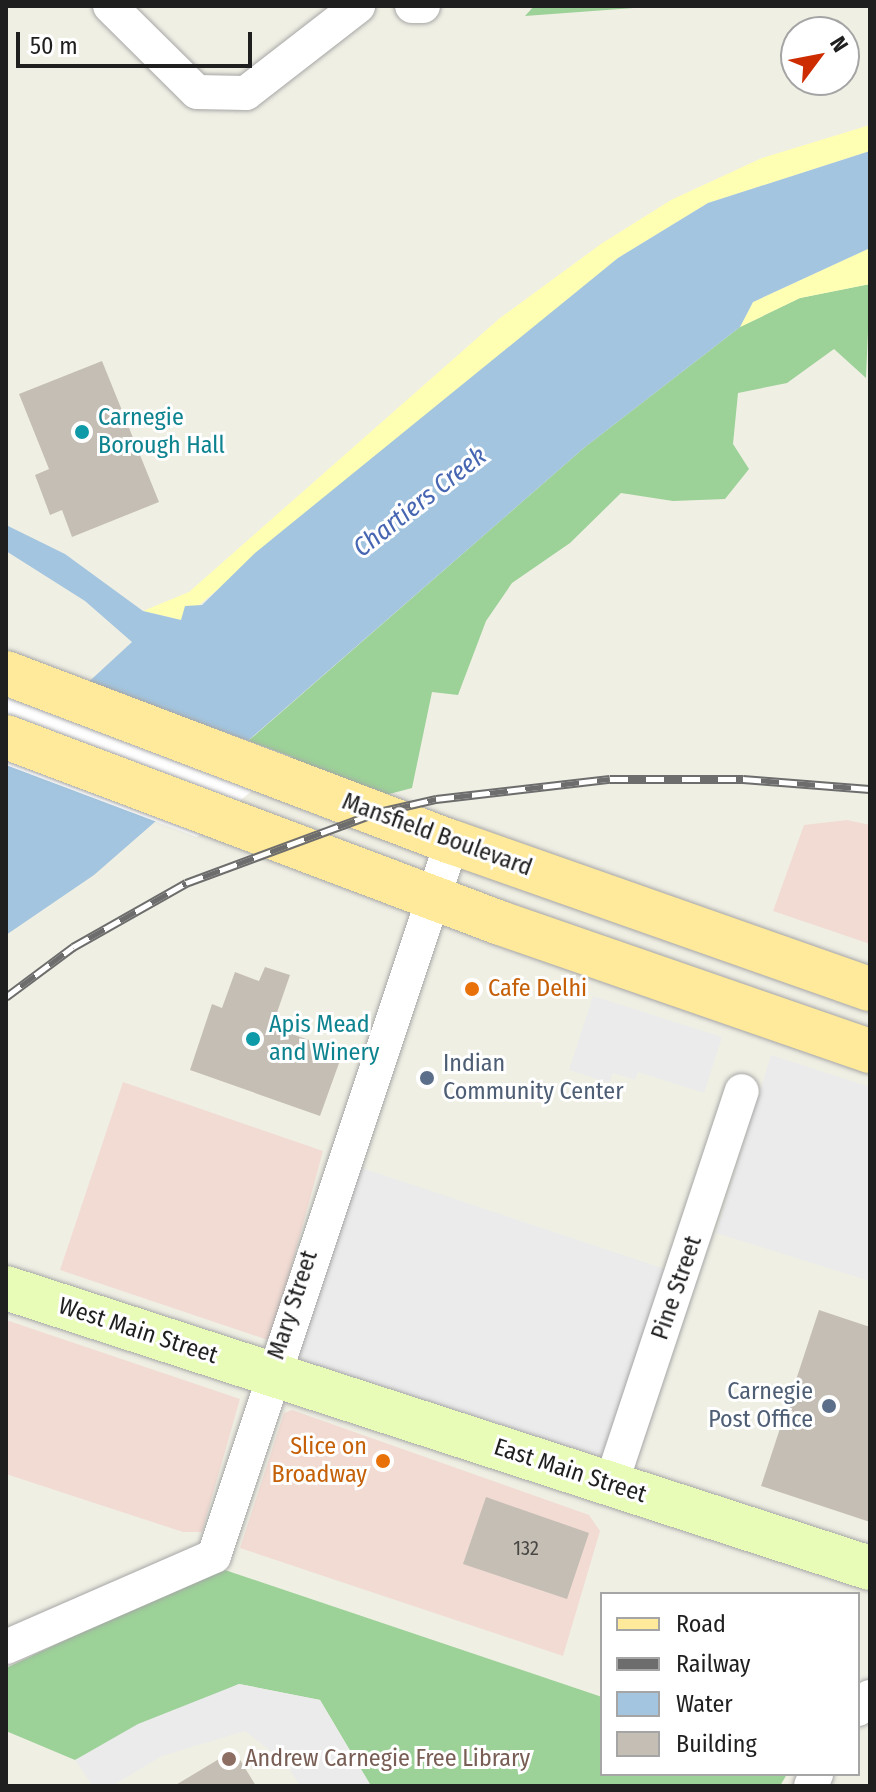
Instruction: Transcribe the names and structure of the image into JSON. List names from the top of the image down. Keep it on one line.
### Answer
{"streets":{"main road":["Mansfield Boulevard"],"street":["Pine Street","Mary Street","West Main Street","East Main Street"]},"crossings":[["Mansfield Boulevard","Mary Street"],["Pine Street","East Main Street"],["Mary Street","West Main Street"],["Mary Street","East Main Street"],["West Main Street","East Main Street"]],"water":["Chartiers Creek"],"places":["Carnegie Borough Hall","Cafe Delhi","Apis Mead and Winery","Indian Community Center","Carnegie Post Office","Slice on Broadway","Andrew Carnegie Free Library"],"house_numbers":["132"],"legend":["Road","Railway","Water","Building"],"scale_bar":"50 m","north":"top right"}
